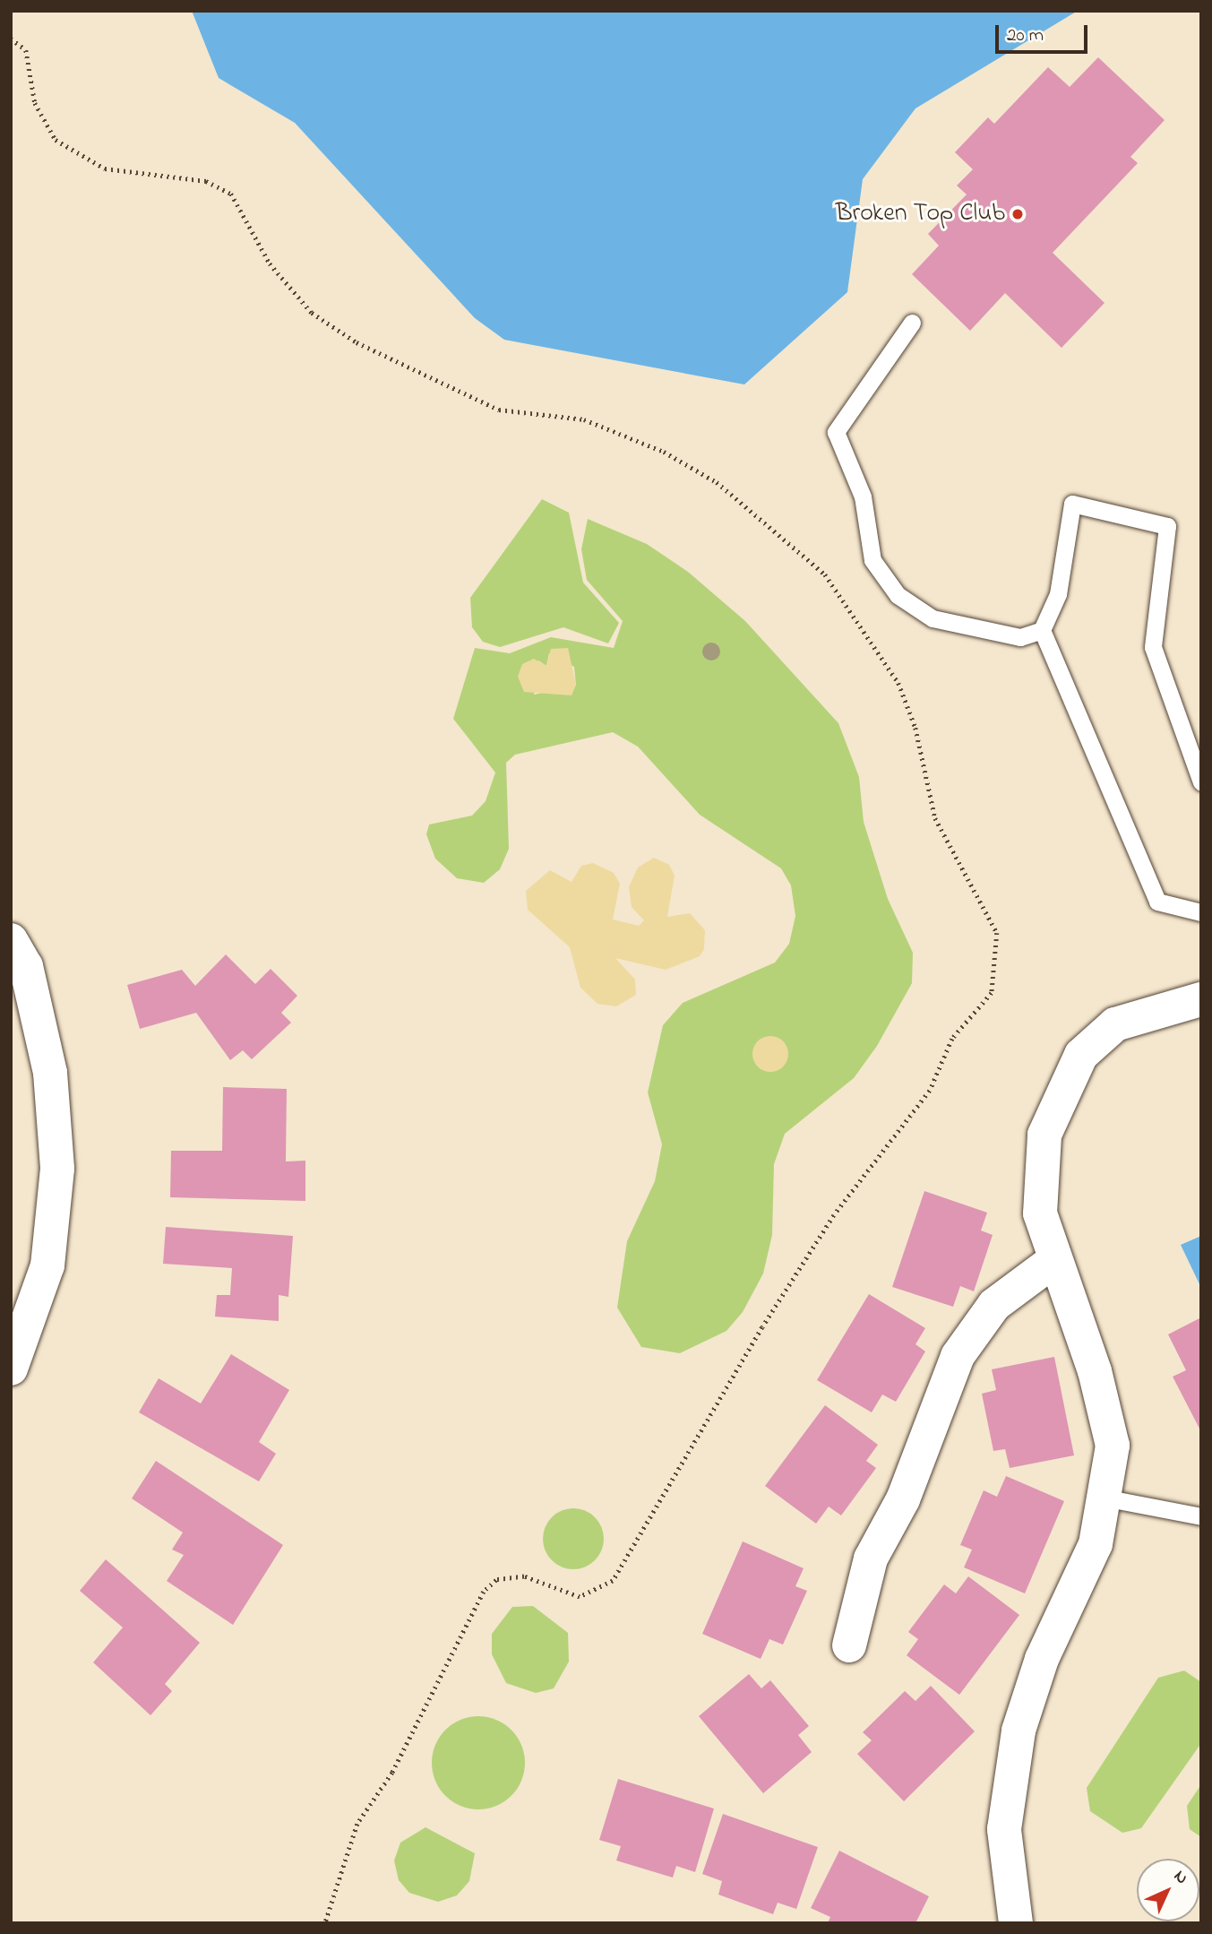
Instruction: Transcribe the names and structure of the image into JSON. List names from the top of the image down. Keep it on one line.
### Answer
{"places":["Broken Top Club"],"scale_bar":"20 m","north":"top right"}
